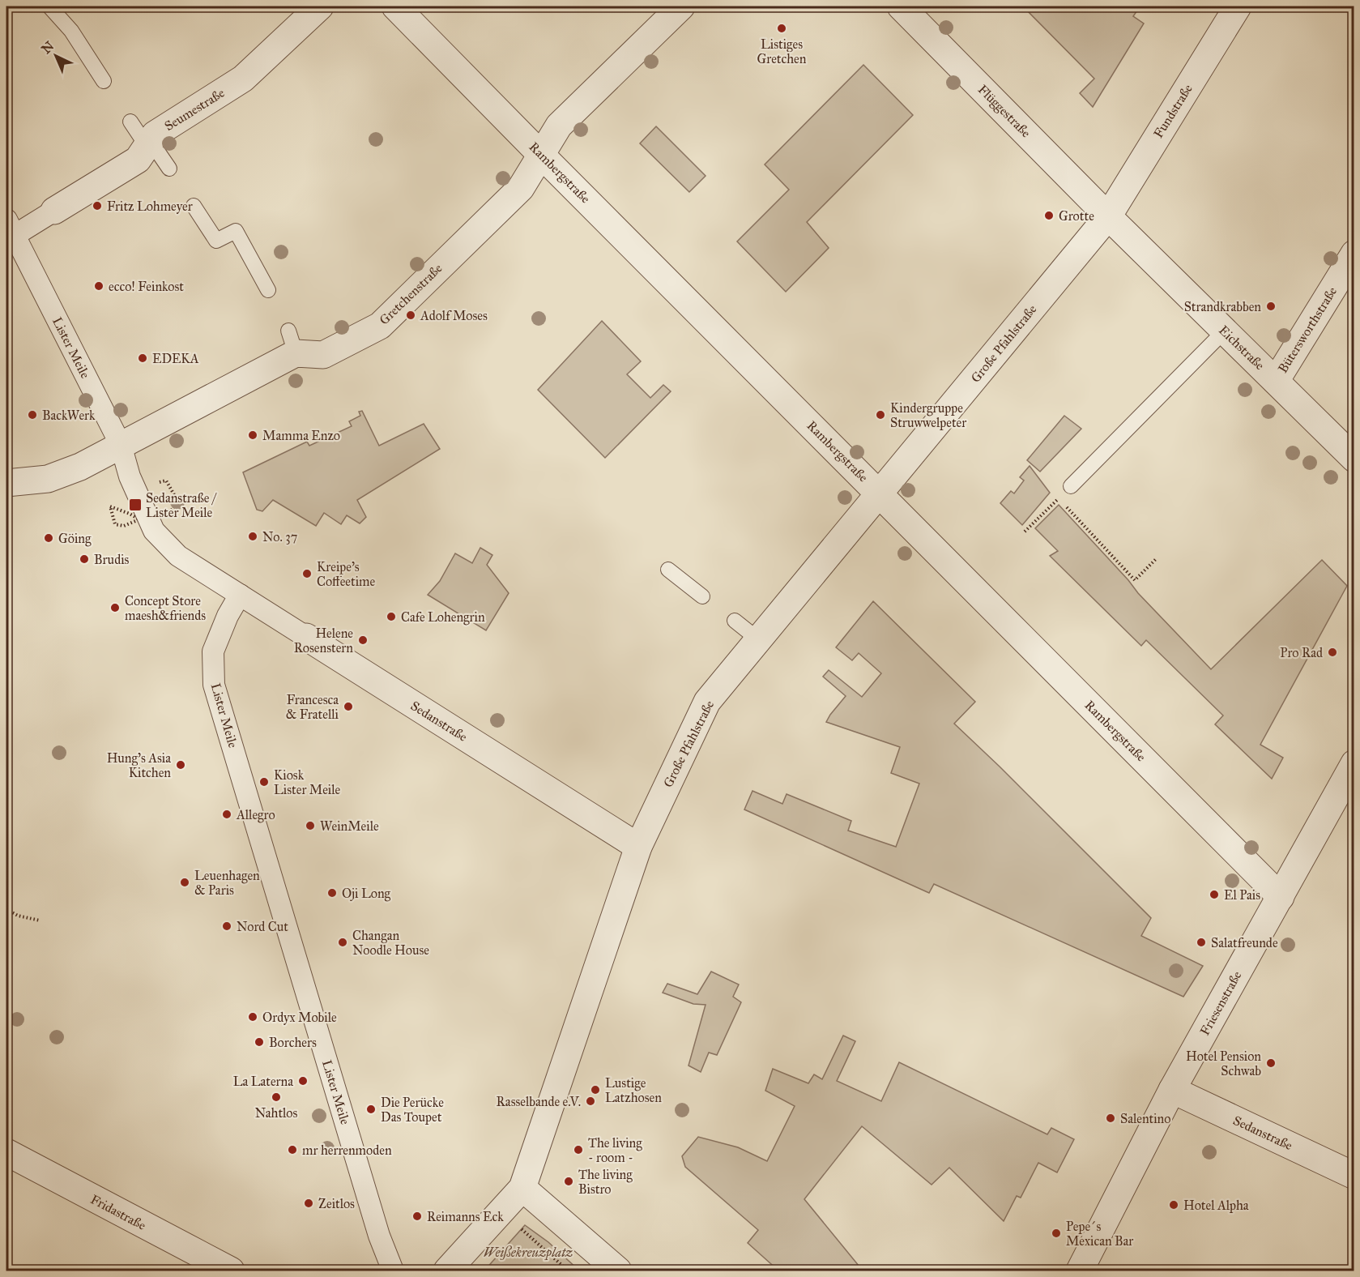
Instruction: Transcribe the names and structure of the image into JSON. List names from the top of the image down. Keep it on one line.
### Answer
{"streets":{"street":["Seumestraße","Flüggestraße","Fundstraße","Rambergstraße","Gretchenstraße","Bütersworthstraße","Große Pfahlstraße","Lister Meile","Eichstraße","Sedanstraße","Friesenstraße","Fridastraße"]},"crossings":[["Seumestraße","Lister Meile"],["Flüggestraße","Fundstraße"],["Flüggestraße","Große Pfahlstraße"],["Flüggestraße","Eichstraße"],["Fundstraße","Große Pfahlstraße"],["Fundstraße","Eichstraße"],["Rambergstraße","Gretchenstraße"],["Rambergstraße","Große Pfahlstraße"],["Rambergstraße","Friesenstraße"],["Gretchenstraße","Lister Meile"],["Bütersworthstraße","Eichstraße"],["Große Pfahlstraße","Eichstraße"],["Große Pfahlstraße","Sedanstraße"],["Lister Meile","Sedanstraße"],["Sedanstraße","Friesenstraße"]],"parks":["Weißekreuzplatz"],"places":{"other":["Listiges Gretchen","Fritz Lohmeyer","Grotte","ecco! Feinkost","Strandkrabben","Adolf Moses","EDEKA","BackWerk","Kindergruppe Struwwelpeter","Mamma Enzo","No. 37","Göing","Brudis","Kreipe's Coffeetime","Concept Store maesh&friends","Cafe Lohengrin","Helene Rosenstern","Pro Rad","Francesca & Fratelli","Hung's Asia Kitchen","Kiosk Lister Meile","Allegro","WeinMeile","Leuenhagen & Paris","Oji Long","El Pais","Nord Cut","Changan Noodle House","Salatfreunde","Ordyx Mobile","Borchers","Hotel Pension Schwab","La Laterna","Lustige Latzhosen","Nahtlos","Rasselbande e.V.","Die Perücke Das Toupet","Salentino","mr herrenmoden","The living - room -","The living Bistro","Zeitlos","Hotel Alpha","Reimanns Eck","Pepe´s Mexican Bar"],"transit":["Sedanstraße / Lister Meile"]},"north":"top left"}
